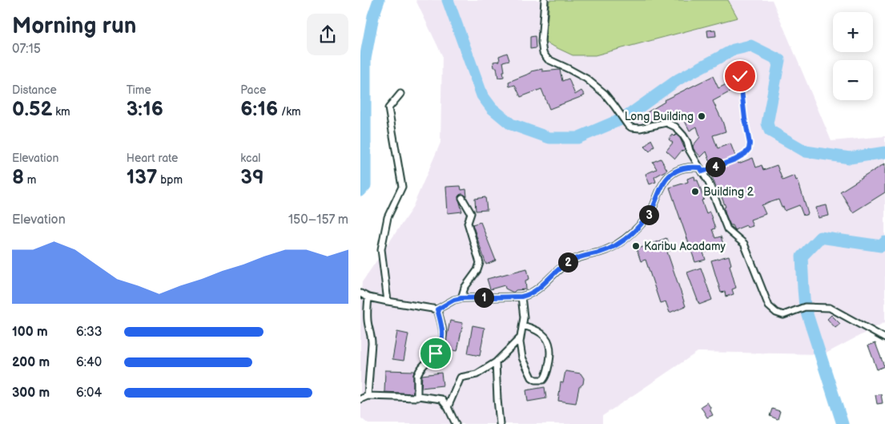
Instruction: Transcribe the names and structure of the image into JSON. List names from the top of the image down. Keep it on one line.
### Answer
{"places":["Long Building","Building 2","Karibu Acadamy"],"page":{"heading":["Morning run","07:15"],"map_buttons":["+","−"],"stats":[["Distance","0.52 km"],["Time","3:16"],["Pace","6:16 /km"],["Elevation","8 m"],["Heart rate","137 bpm"],["kcal","39"]],"pins":["4","3","2","1"],"chart":["Elevation","150–157 m"],"list":[{"name":"100 m","note":"6:33"},{"name":"200 m","note":"6:40"},{"name":"300 m","note":"6:04"}]}}
